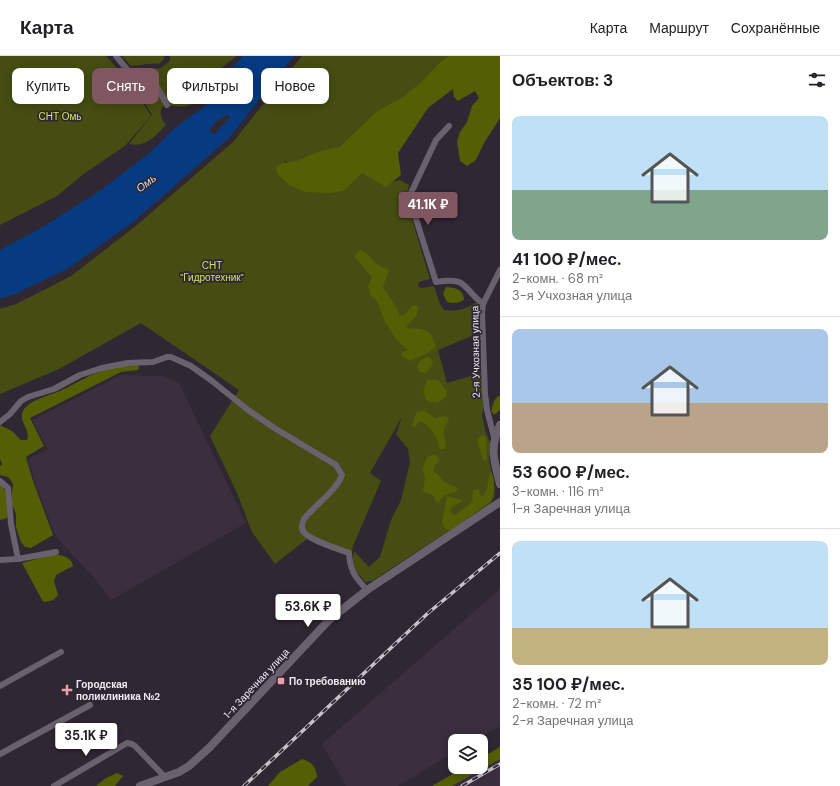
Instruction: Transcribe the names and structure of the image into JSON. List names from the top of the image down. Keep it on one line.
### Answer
{"streets":{"street":["2-я Учхозная улица","1-я Заречная улица"]},"water":["Омь"],"parks":["СНТ Омь","СНТ \"Гидротехник\""],"places":{"transit":["По требованию"],"health":["Городская поликлиника №2"]},"page":{"header":"Карта","nav":["Карта","Маршрут","Сохранённые"],"heading":"Объектов: 3","chip":["Купить","Снять","Фильтры","Новое"],"list":[{"name":"41 100 ₽/мес.","note":"2-комн. · 68 m² · 3-я Учхозная улица"},{"name":"53 600 ₽/мес.","note":"3-комн. · 116 m² · 1-я Заречная улица"},{"name":"35 100 ₽/мес.","note":"2-комн. · 72 m² · 2-я Заречная улица"}],"price":["41.1K ₽","53.6K ₽","35.1K ₽"]}}
